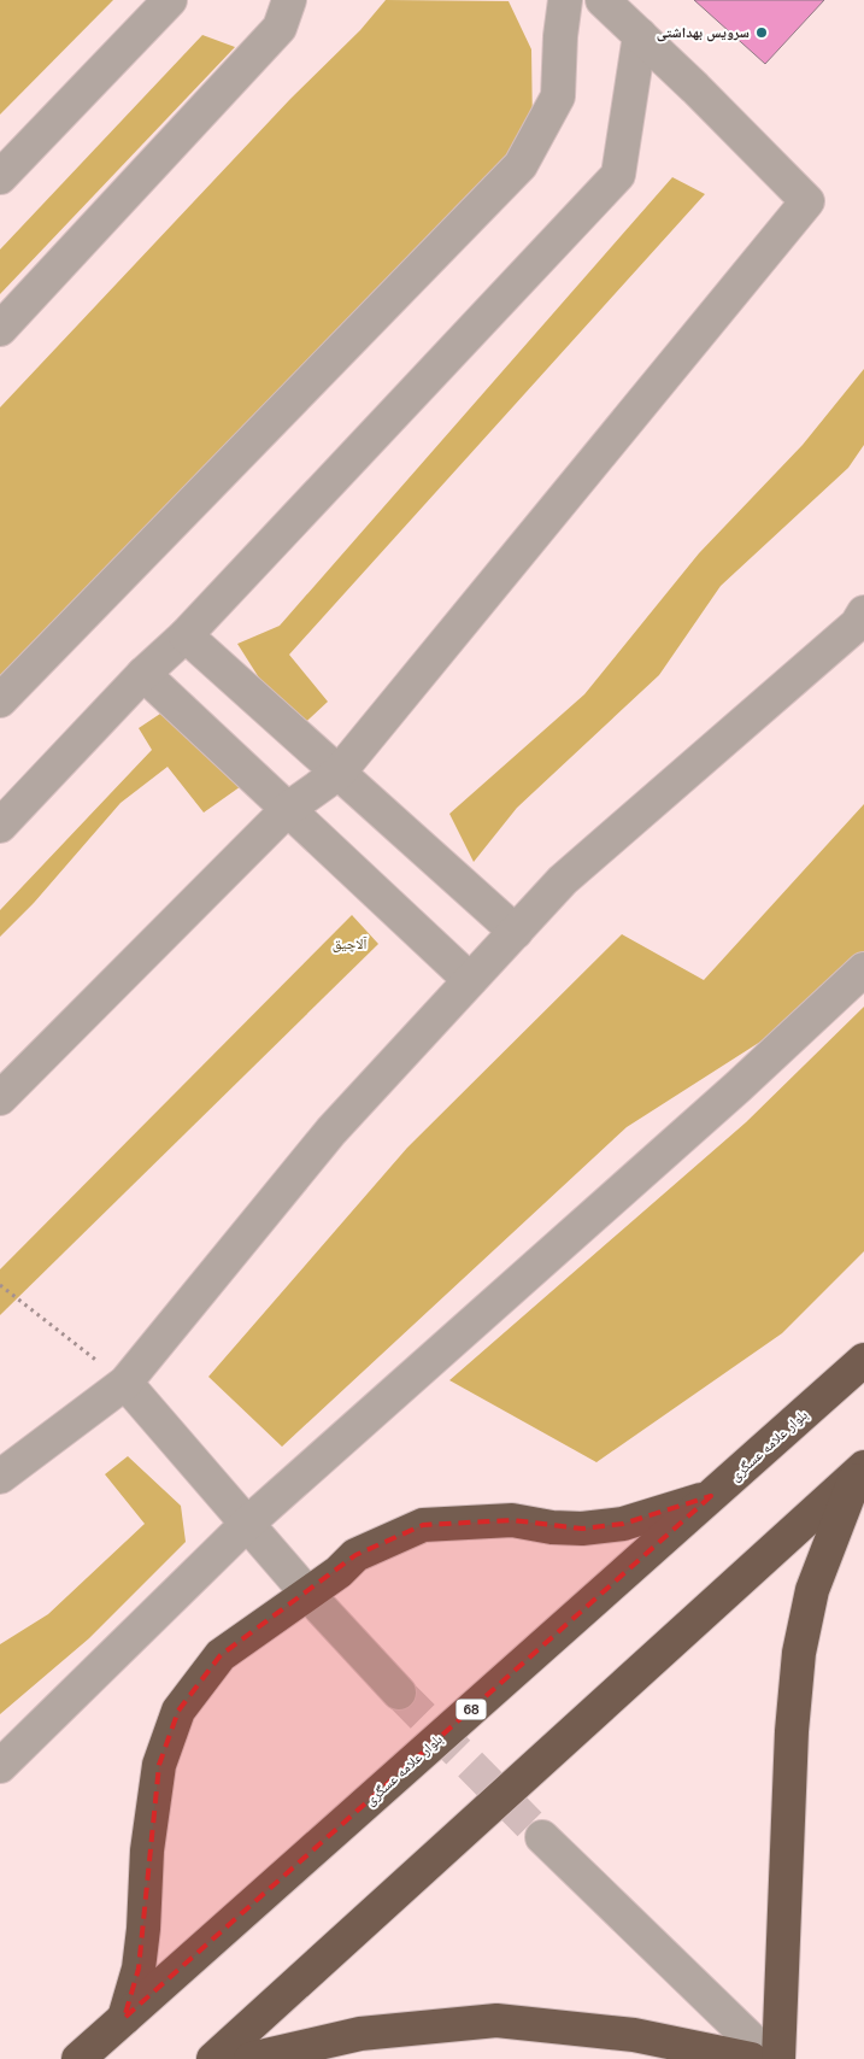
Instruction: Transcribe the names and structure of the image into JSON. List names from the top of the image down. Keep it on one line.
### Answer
{"streets":{"highway":["بلوار علامه عسگری","68"]},"parks":["آلاچیق"],"places":["سرویس بهداشتی"]}
